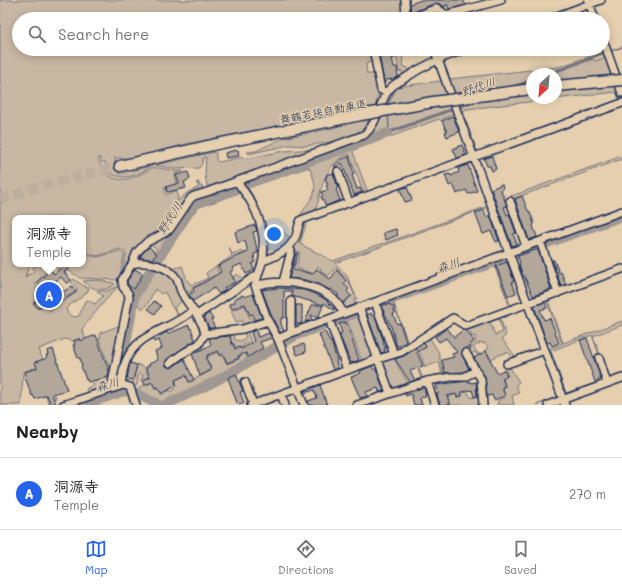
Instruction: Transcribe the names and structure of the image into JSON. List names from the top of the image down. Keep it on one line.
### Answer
{"streets":{"highway":["舞鶴若狭自動車道"]},"water":["野代川","森川"],"north":"bottom left","page":{"search":"Search here","popup":["洞源寺","Temple"],"pins":"A","heading":"Nearby","list":[{"mark":"A","name":"洞源寺","note":"Temple","value":"270 m"}],"nav":["Map","Directions","Saved"]}}
